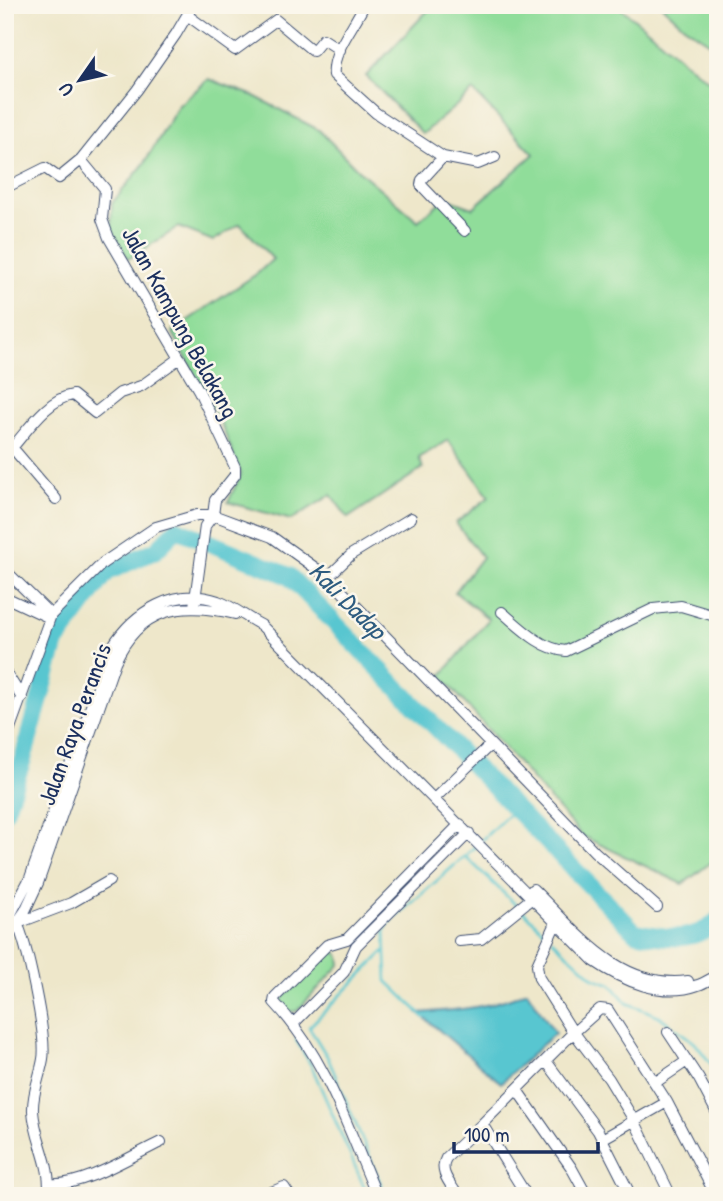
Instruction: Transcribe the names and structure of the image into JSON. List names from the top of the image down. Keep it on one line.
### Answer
{"streets":{"street":["Jalan Kampung Belakang","Jalan Raya Perancis"]},"crossings":[["Jalan Kampung Belakang","Jalan Raya Perancis"]],"water":["Kali Dadap"],"scale_bar":"100 m","north":"bottom left"}
